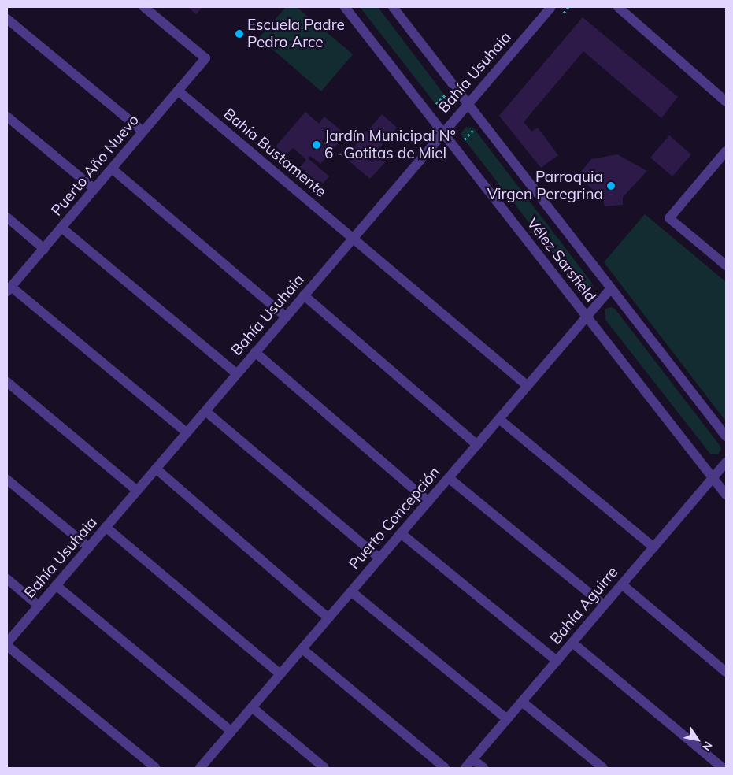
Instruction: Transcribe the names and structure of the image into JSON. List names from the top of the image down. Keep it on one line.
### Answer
{"streets":{"street":["Bahía Usuhaia","Bahía Bustamente","Puerto Año Nuevo","Vélez Sarsfield","Puerto Concepción","Bahía Aguirre"]},"crossings":[["Bahía Usuhaia","Bahía Bustamente"],["Bahía Usuhaia","Vélez Sarsfield"],["Bahía Bustamente","Puerto Año Nuevo"],["Bahía Bustamente","Puerto Concepción"],["Vélez Sarsfield","Puerto Concepción"],["Vélez Sarsfield","Bahía Aguirre"]],"places":["Escuela Padre Pedro Arce","Jardín Municipal N° 6 -Gotitas de Miel","Parroquia Virgen Peregrina"],"north":"bottom right"}
